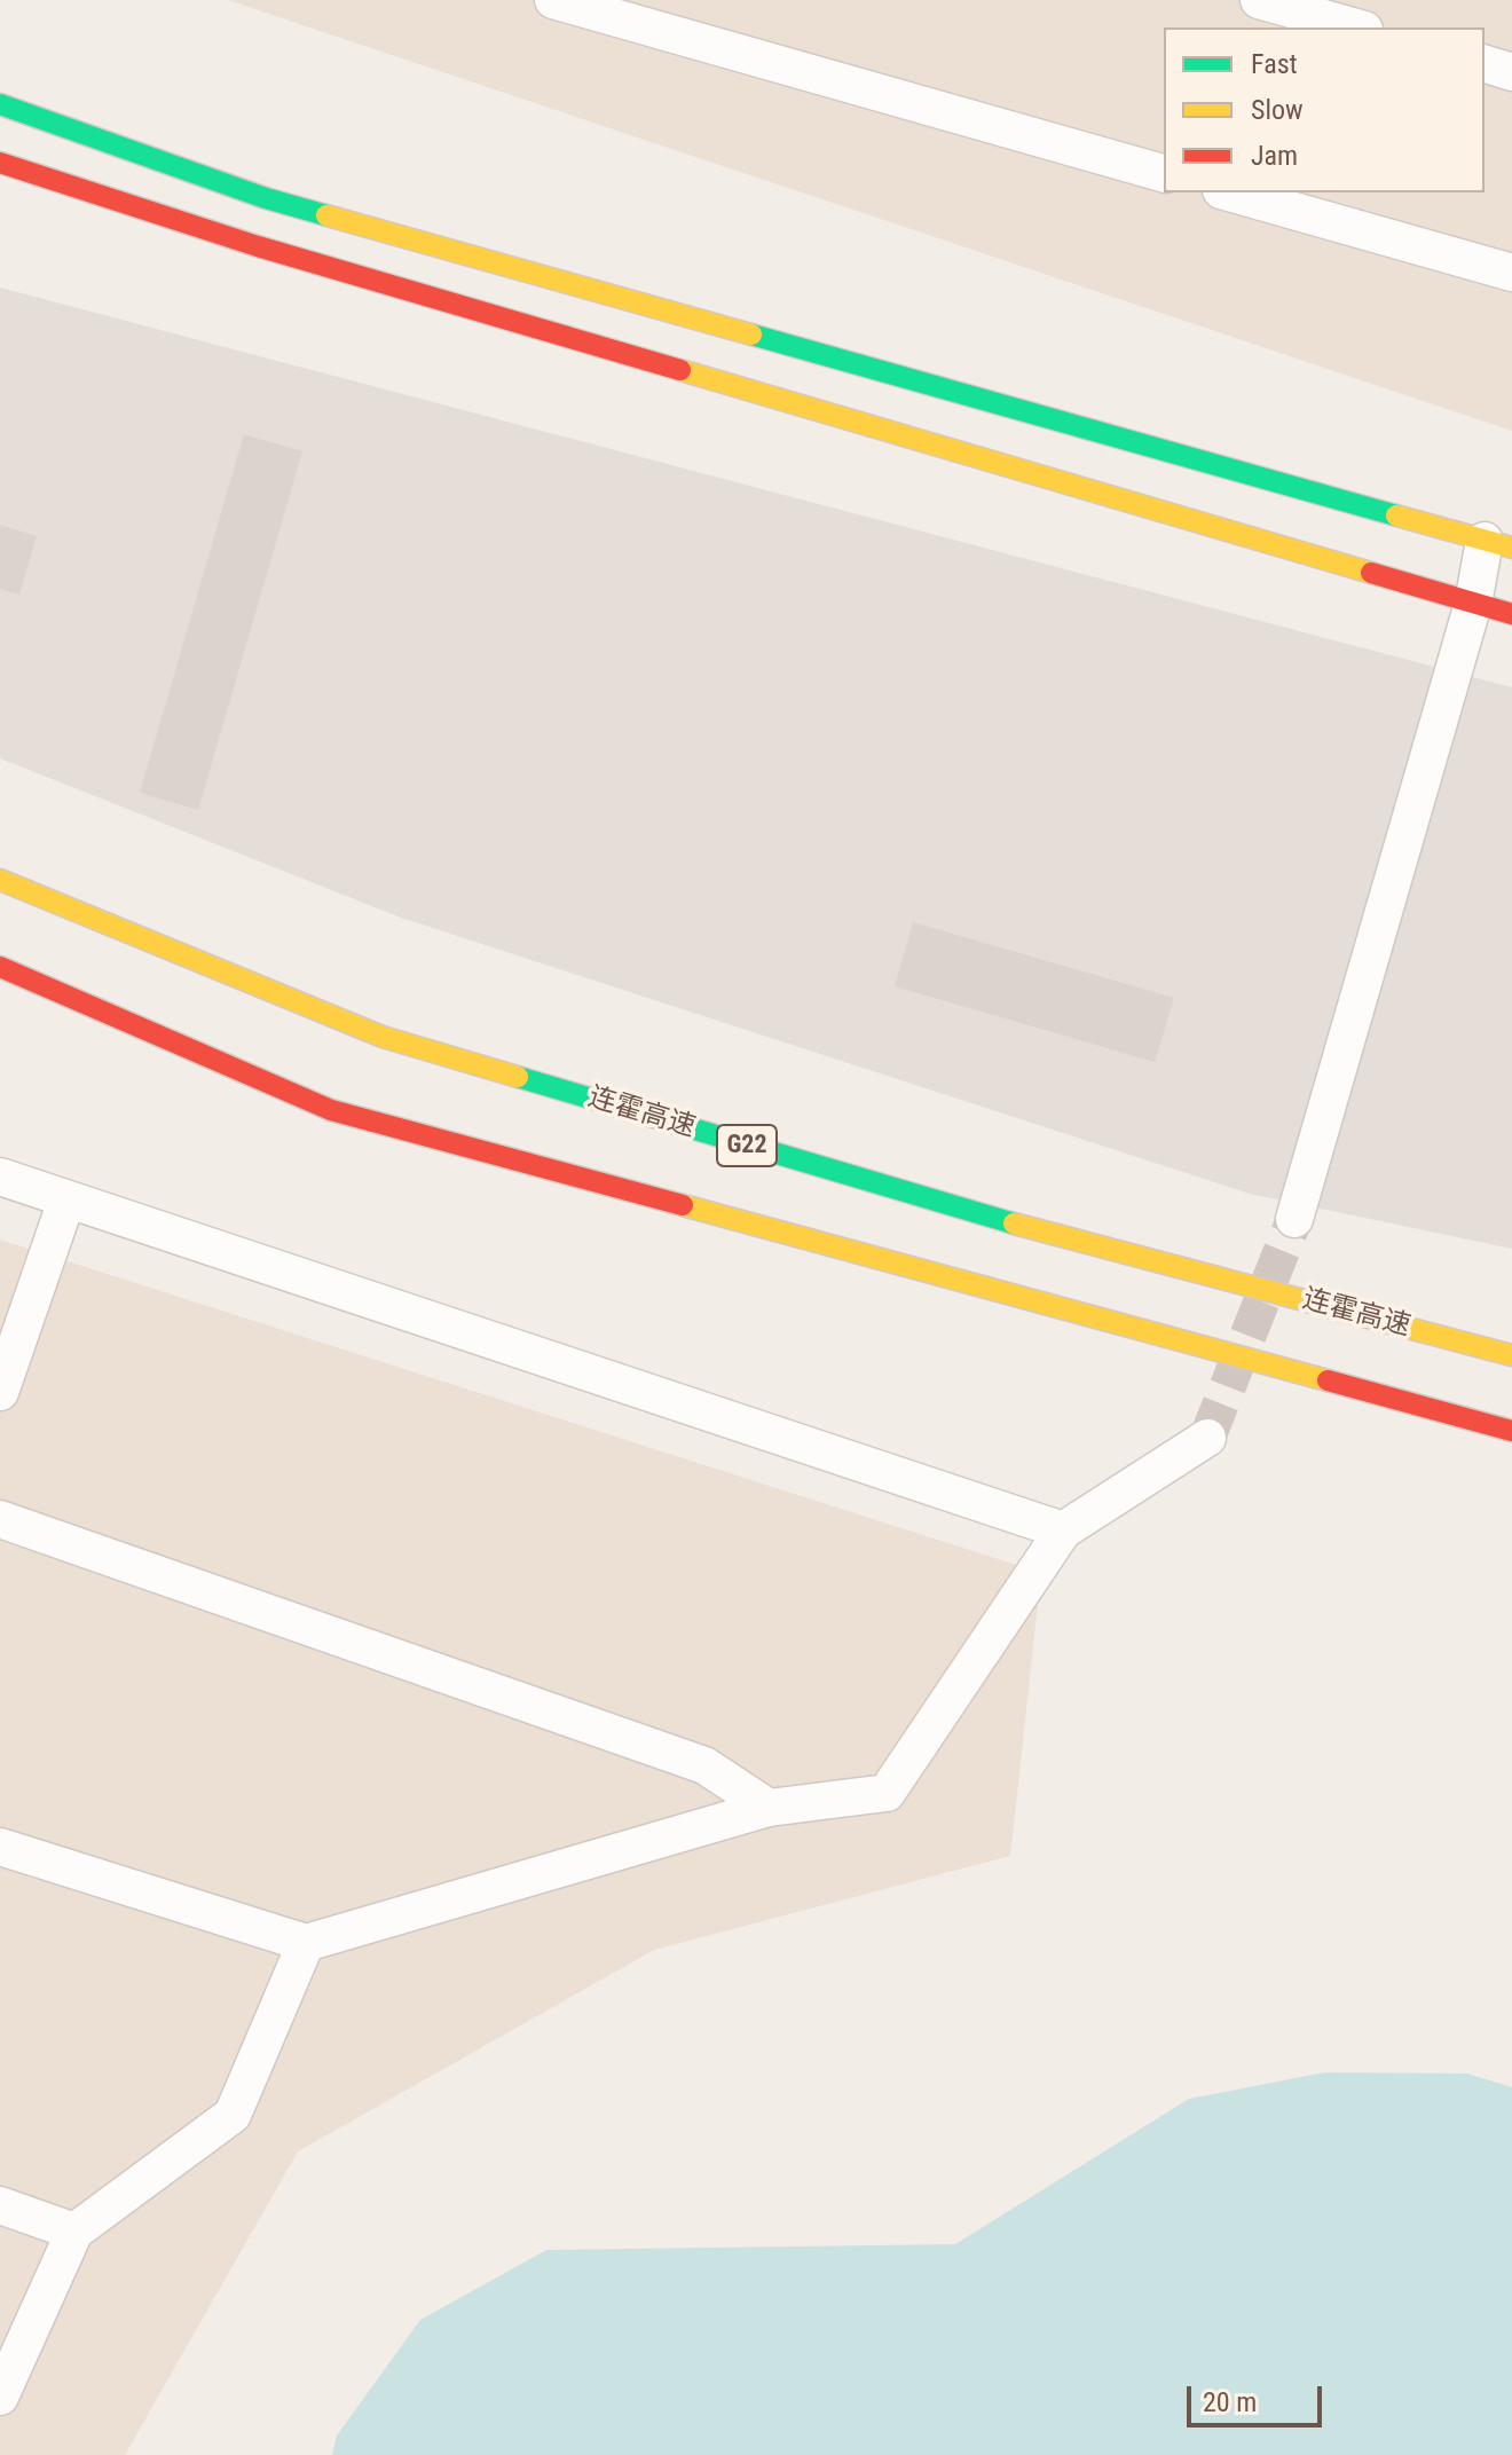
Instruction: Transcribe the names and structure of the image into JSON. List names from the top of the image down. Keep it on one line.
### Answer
{"streets":{"highway":["连霍高速","G22"]},"legend":["Fast","Slow","Jam"],"scale_bar":"20 m"}
